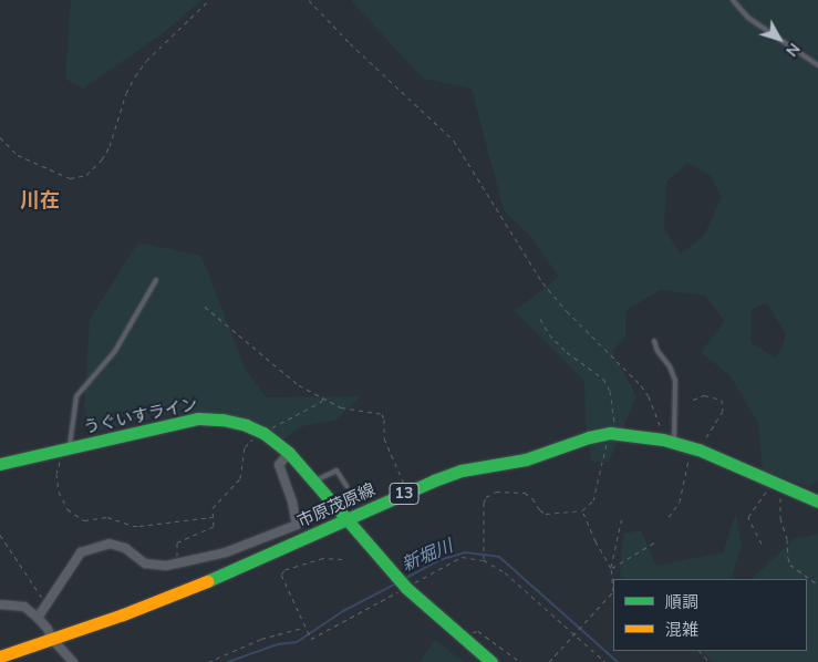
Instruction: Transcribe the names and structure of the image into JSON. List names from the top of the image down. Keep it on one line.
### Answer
{"streets":{"main road":["うぐいすライン","13","市原茂原線"]},"crossings":[["うぐいすライン","市原茂原線"]],"districts":["川在"],"water":["新堀川"],"legend":["順調","混雑"],"north":"bottom right"}
